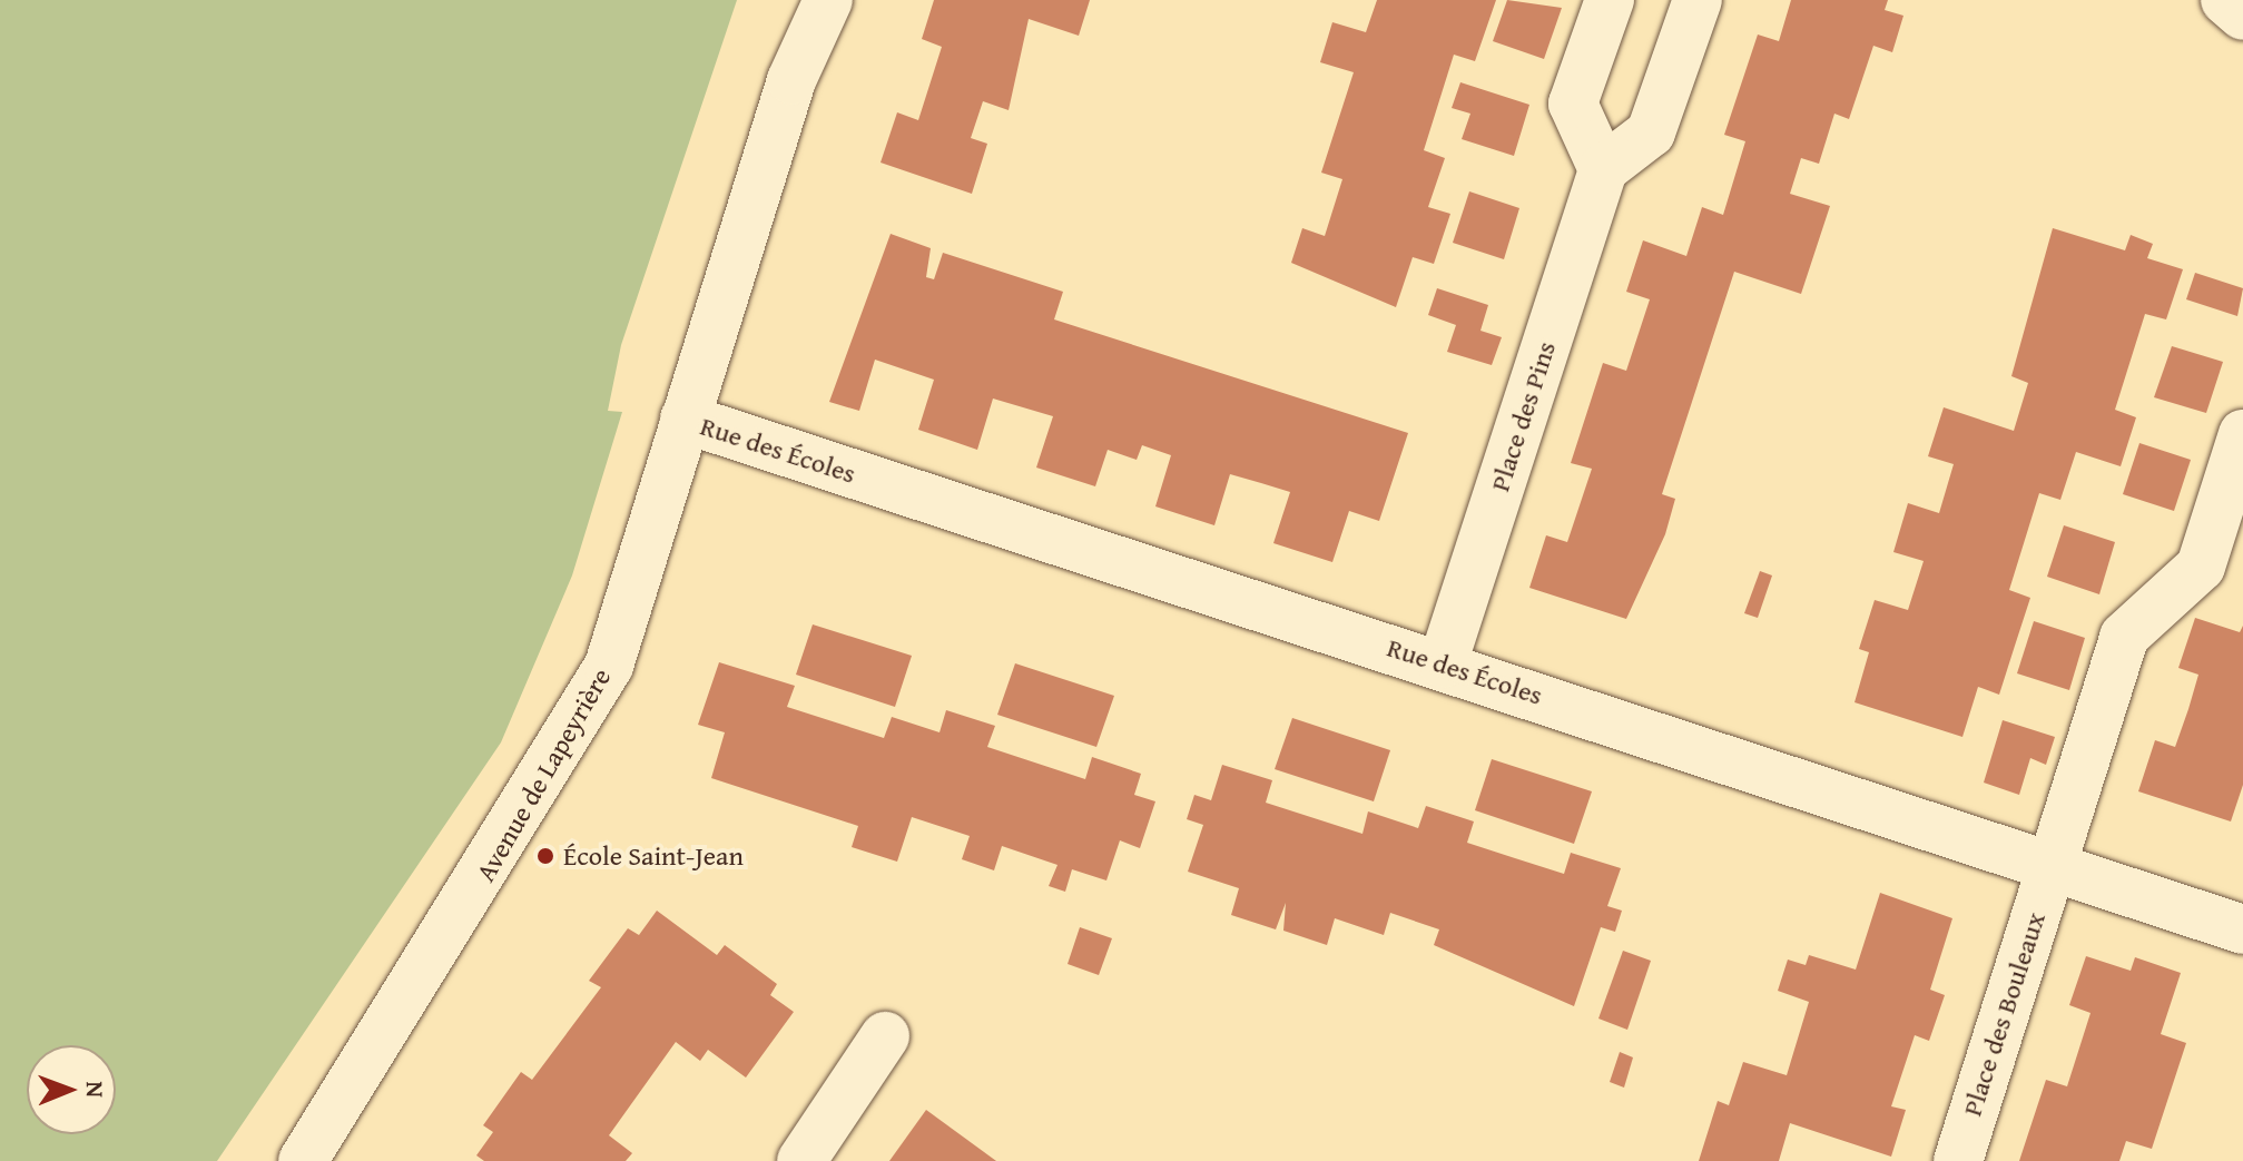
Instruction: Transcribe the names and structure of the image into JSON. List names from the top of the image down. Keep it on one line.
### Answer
{"streets":{"street":["Place des Pins","Rue des Écoles","Avenue de Lapeyrière","Place des Bouleaux"]},"crossings":[["Place des Pins","Rue des Écoles"],["Rue des Écoles","Avenue de Lapeyrière"],["Rue des Écoles","Place des Bouleaux"]],"places":["École Saint-Jean"],"north":"right"}
